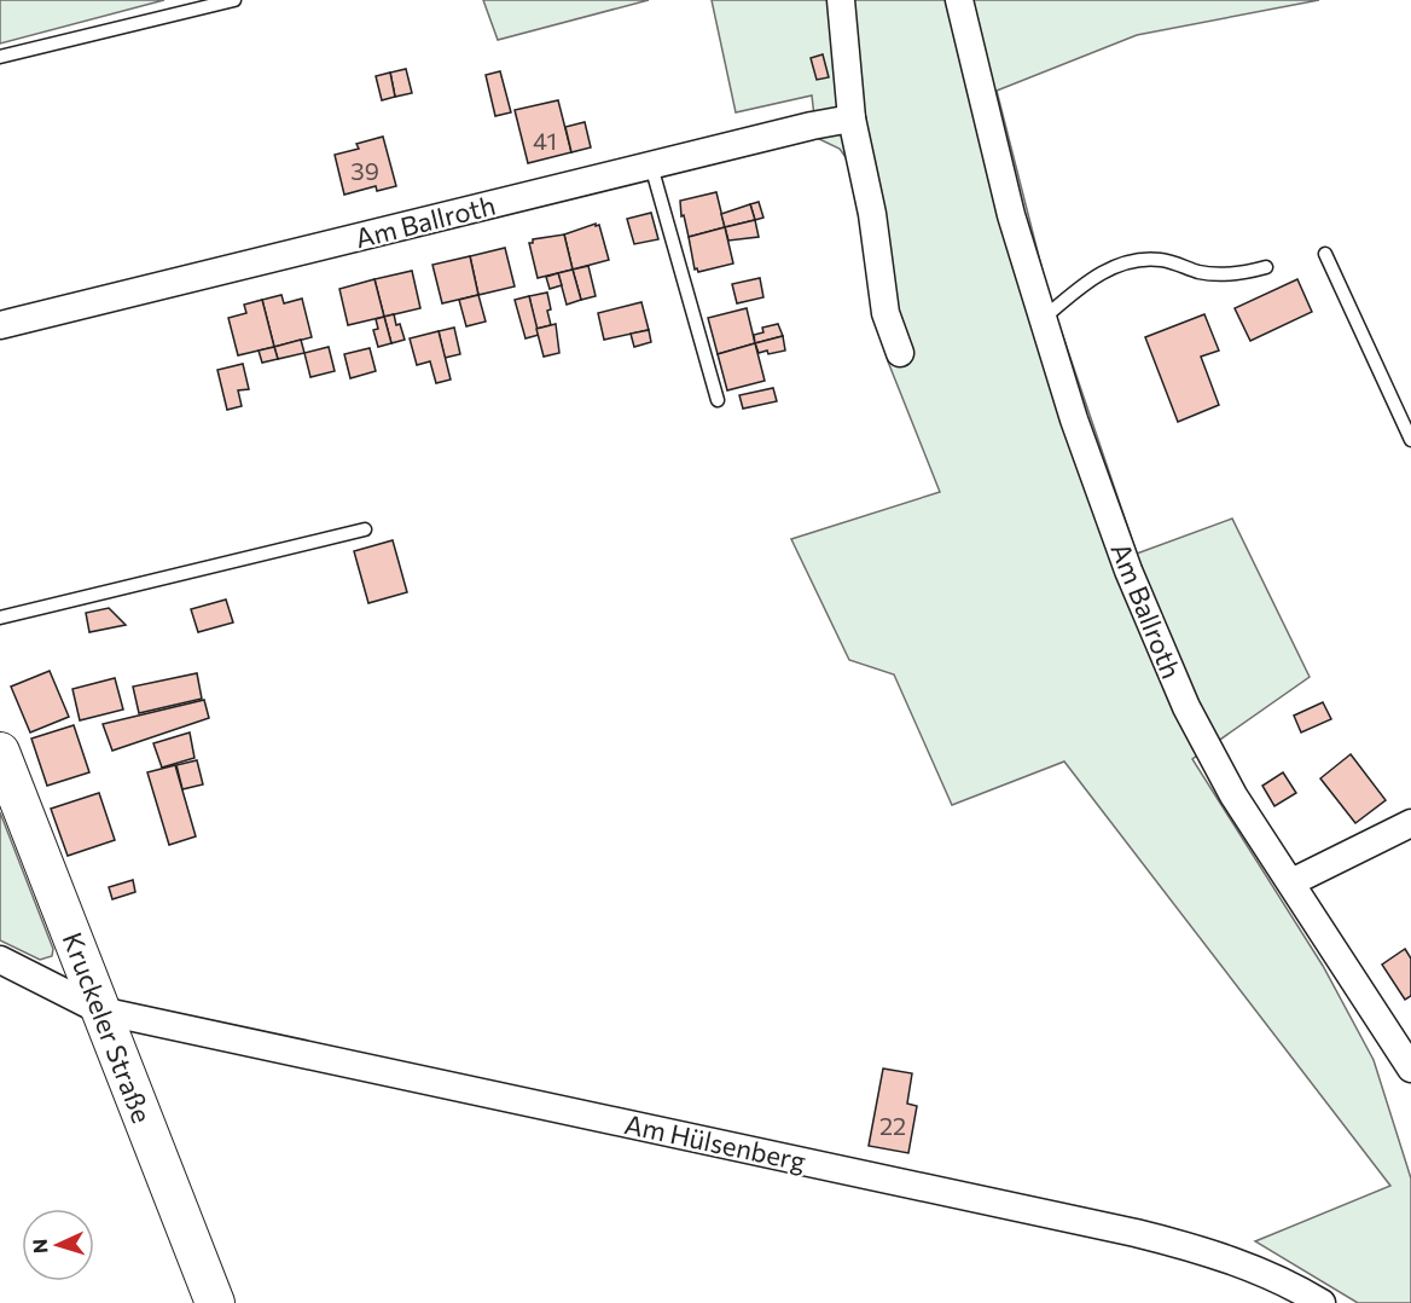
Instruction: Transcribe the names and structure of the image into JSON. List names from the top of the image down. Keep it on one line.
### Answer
{"streets":{"street":["Am Ballroth","Kruckeler Straße","Am Hülsenberg"]},"crossings":[["Kruckeler Straße","Am Hülsenberg"]],"house_numbers":["41","39","22"],"north":"left"}
